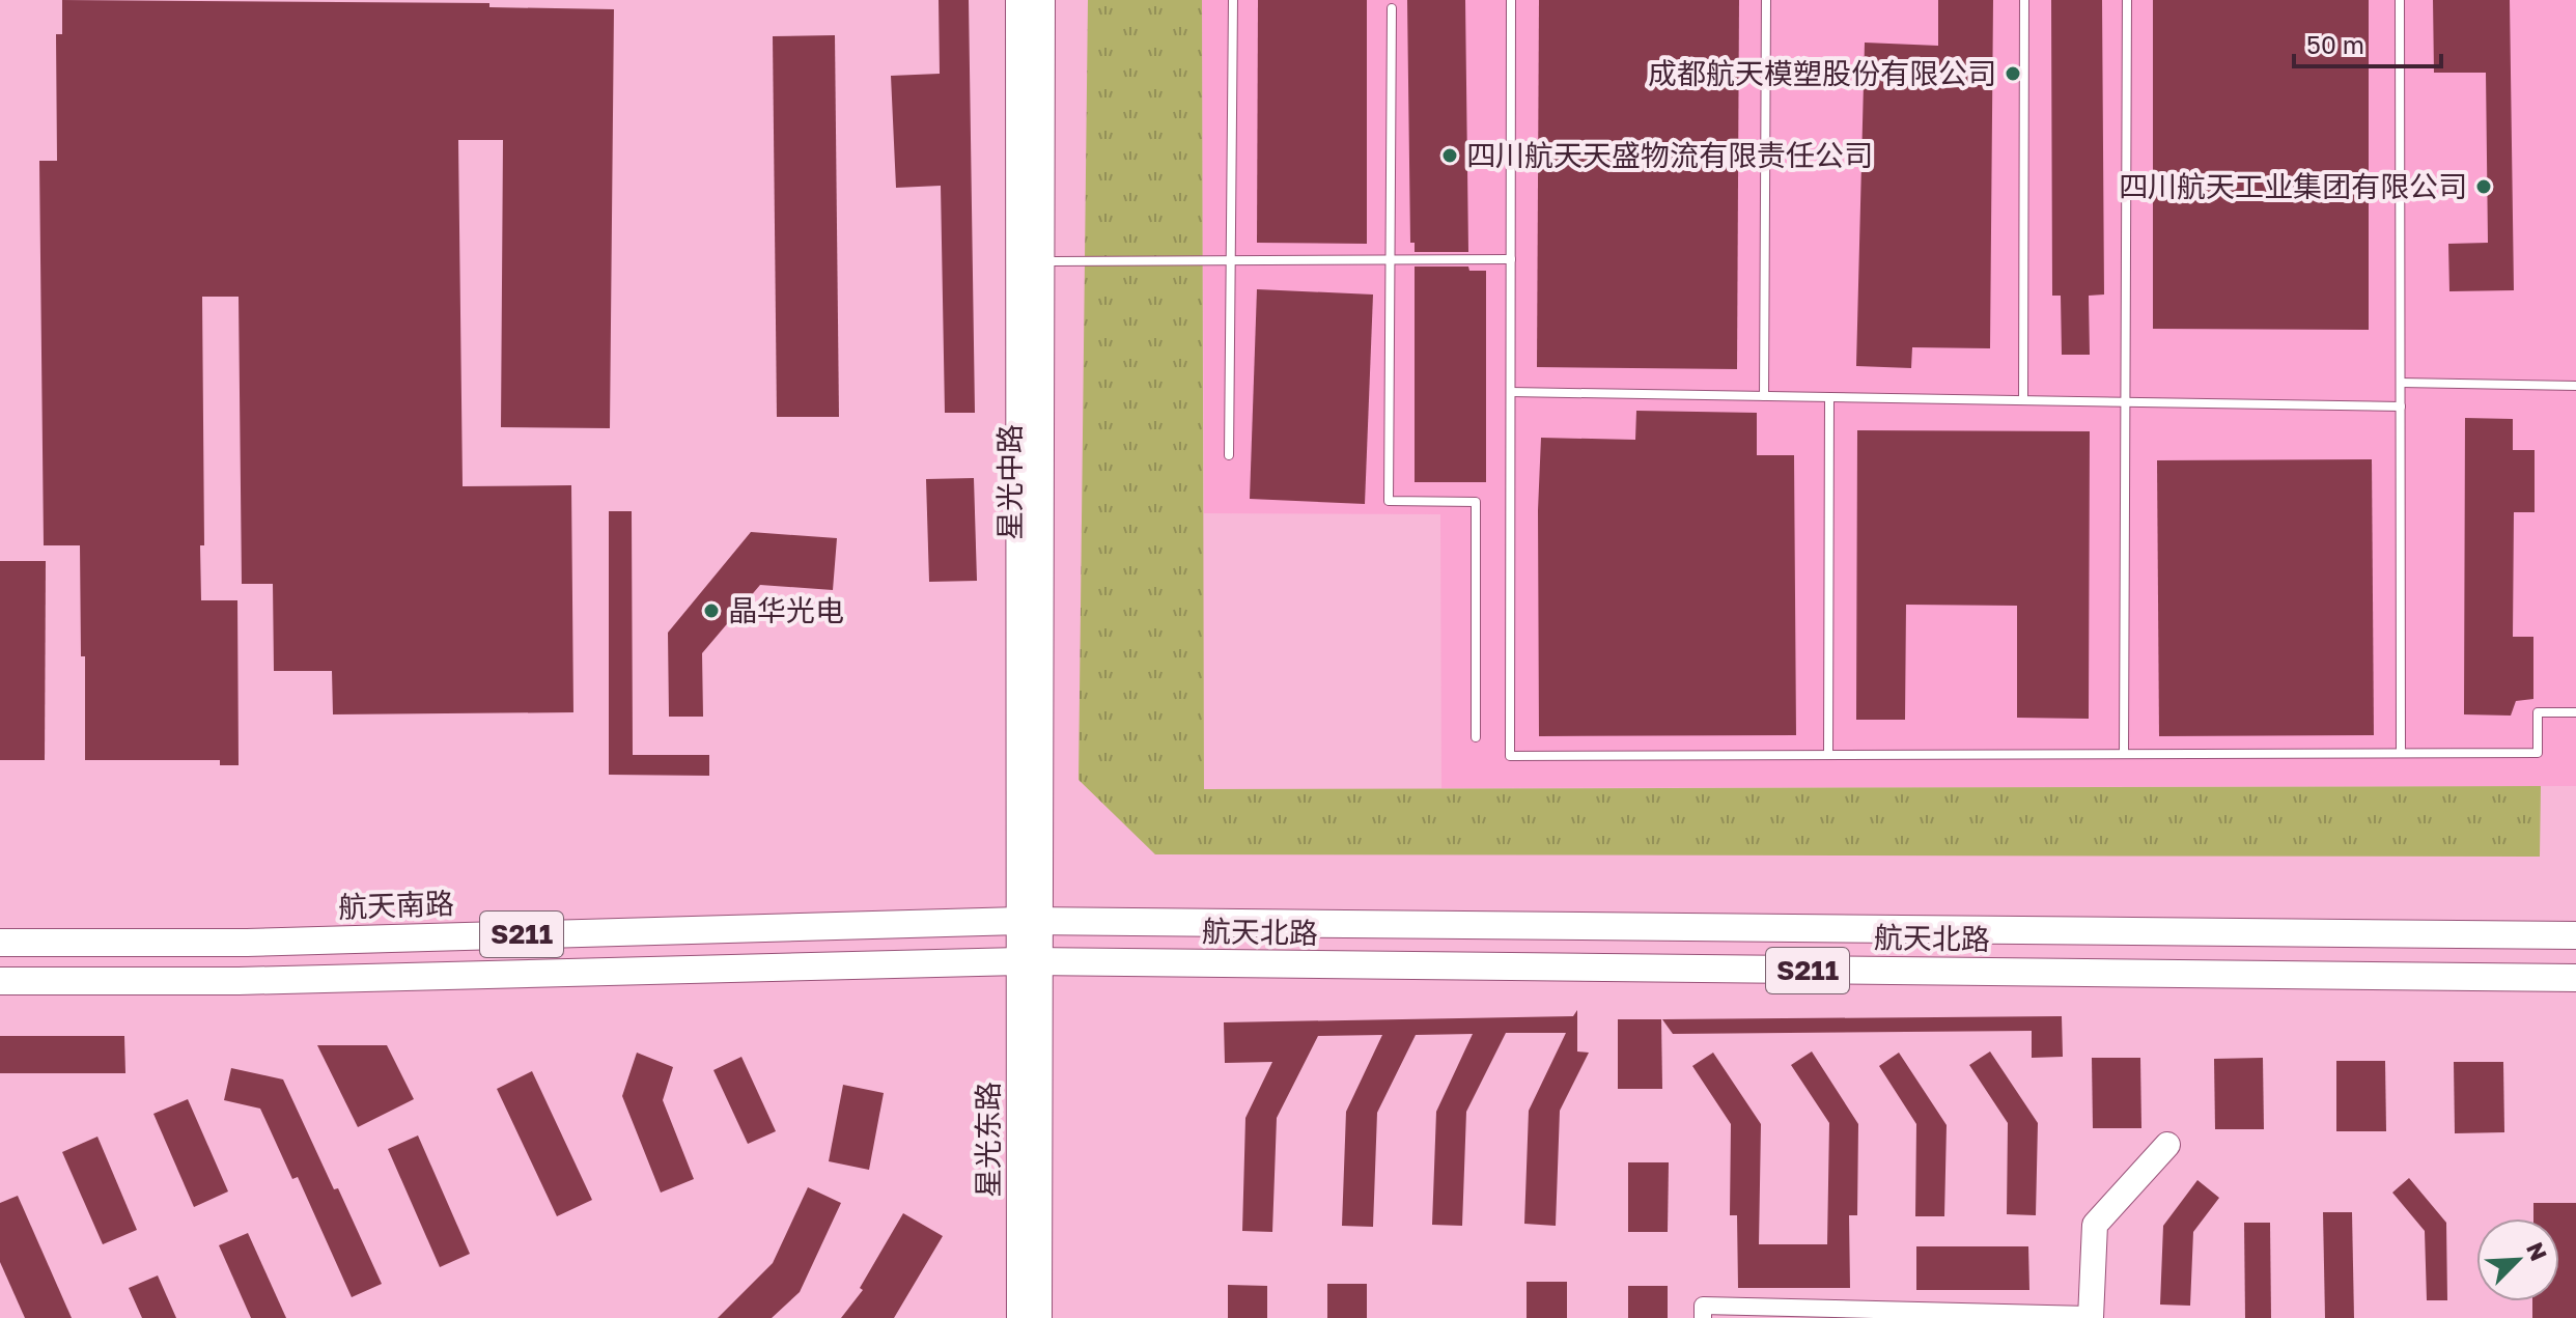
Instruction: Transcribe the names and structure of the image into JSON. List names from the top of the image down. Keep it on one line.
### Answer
{"streets":{"main road":["星光中路","航天南路","航天北路","S211","星光东路"]},"crossings":[["星光中路","航天南路"],["星光中路","航天北路"],["星光中路","S211"],["星光中路","星光东路"],["航天南路","航天北路"],["航天北路","S211"],["航天北路","星光东路"],["S211","星光东路"]],"places":["成都航天模塑股份有限公司","四川航天天盛物流有限责任公司","四川航天工业集团有限公司","晶华光电"],"scale_bar":"50 m","north":"top right"}
